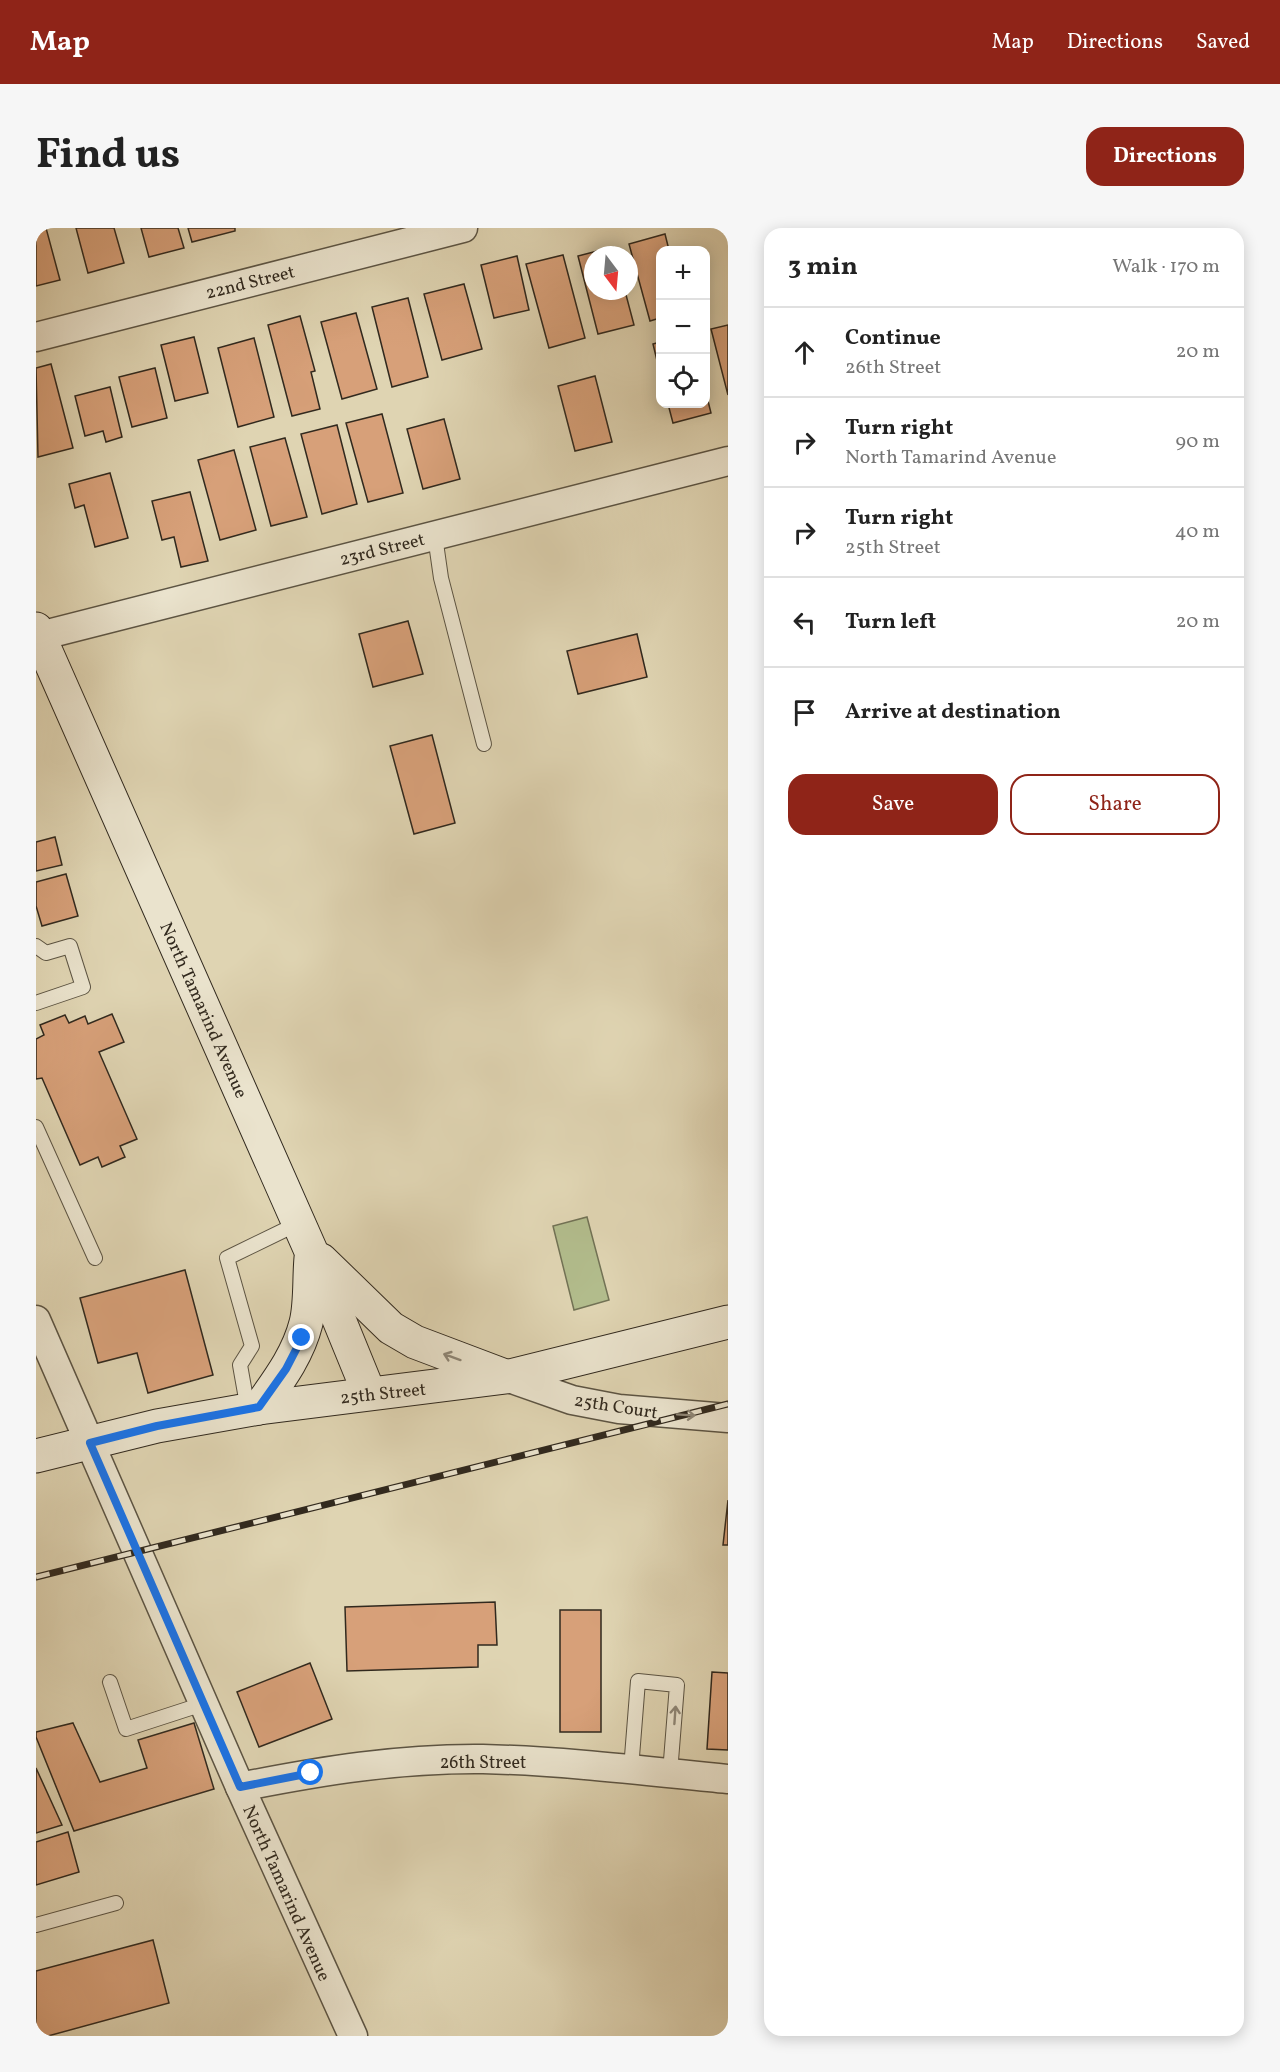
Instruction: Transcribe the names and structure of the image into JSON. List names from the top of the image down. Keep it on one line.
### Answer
{"streets":{"main road":["North Tamarind Avenue","25th Street"],"street":["22nd Street","23rd Street","25th Court","26th Street"]},"crossings":[["23rd Street","North Tamarind Avenue"],["North Tamarind Avenue","25th Street"],["North Tamarind Avenue","26th Street"],["25th Street","25th Court"]],"one_way":["25th Court"],"north":"bottom","page":{"header":"Map","nav":["Map","Directions","Saved"],"title":"Find us","buttons":["Directions",["Save","Share"]],"heading":["3 min","Walk · 170 m"],"map_buttons":["+","−"],"list":[["Continue","26th Street","20 m"],["Turn right","North Tamarind Avenue","90 m"],["Turn right","25th Street","40 m"],["Turn left","20 m"],"Arrive at destination"]}}
